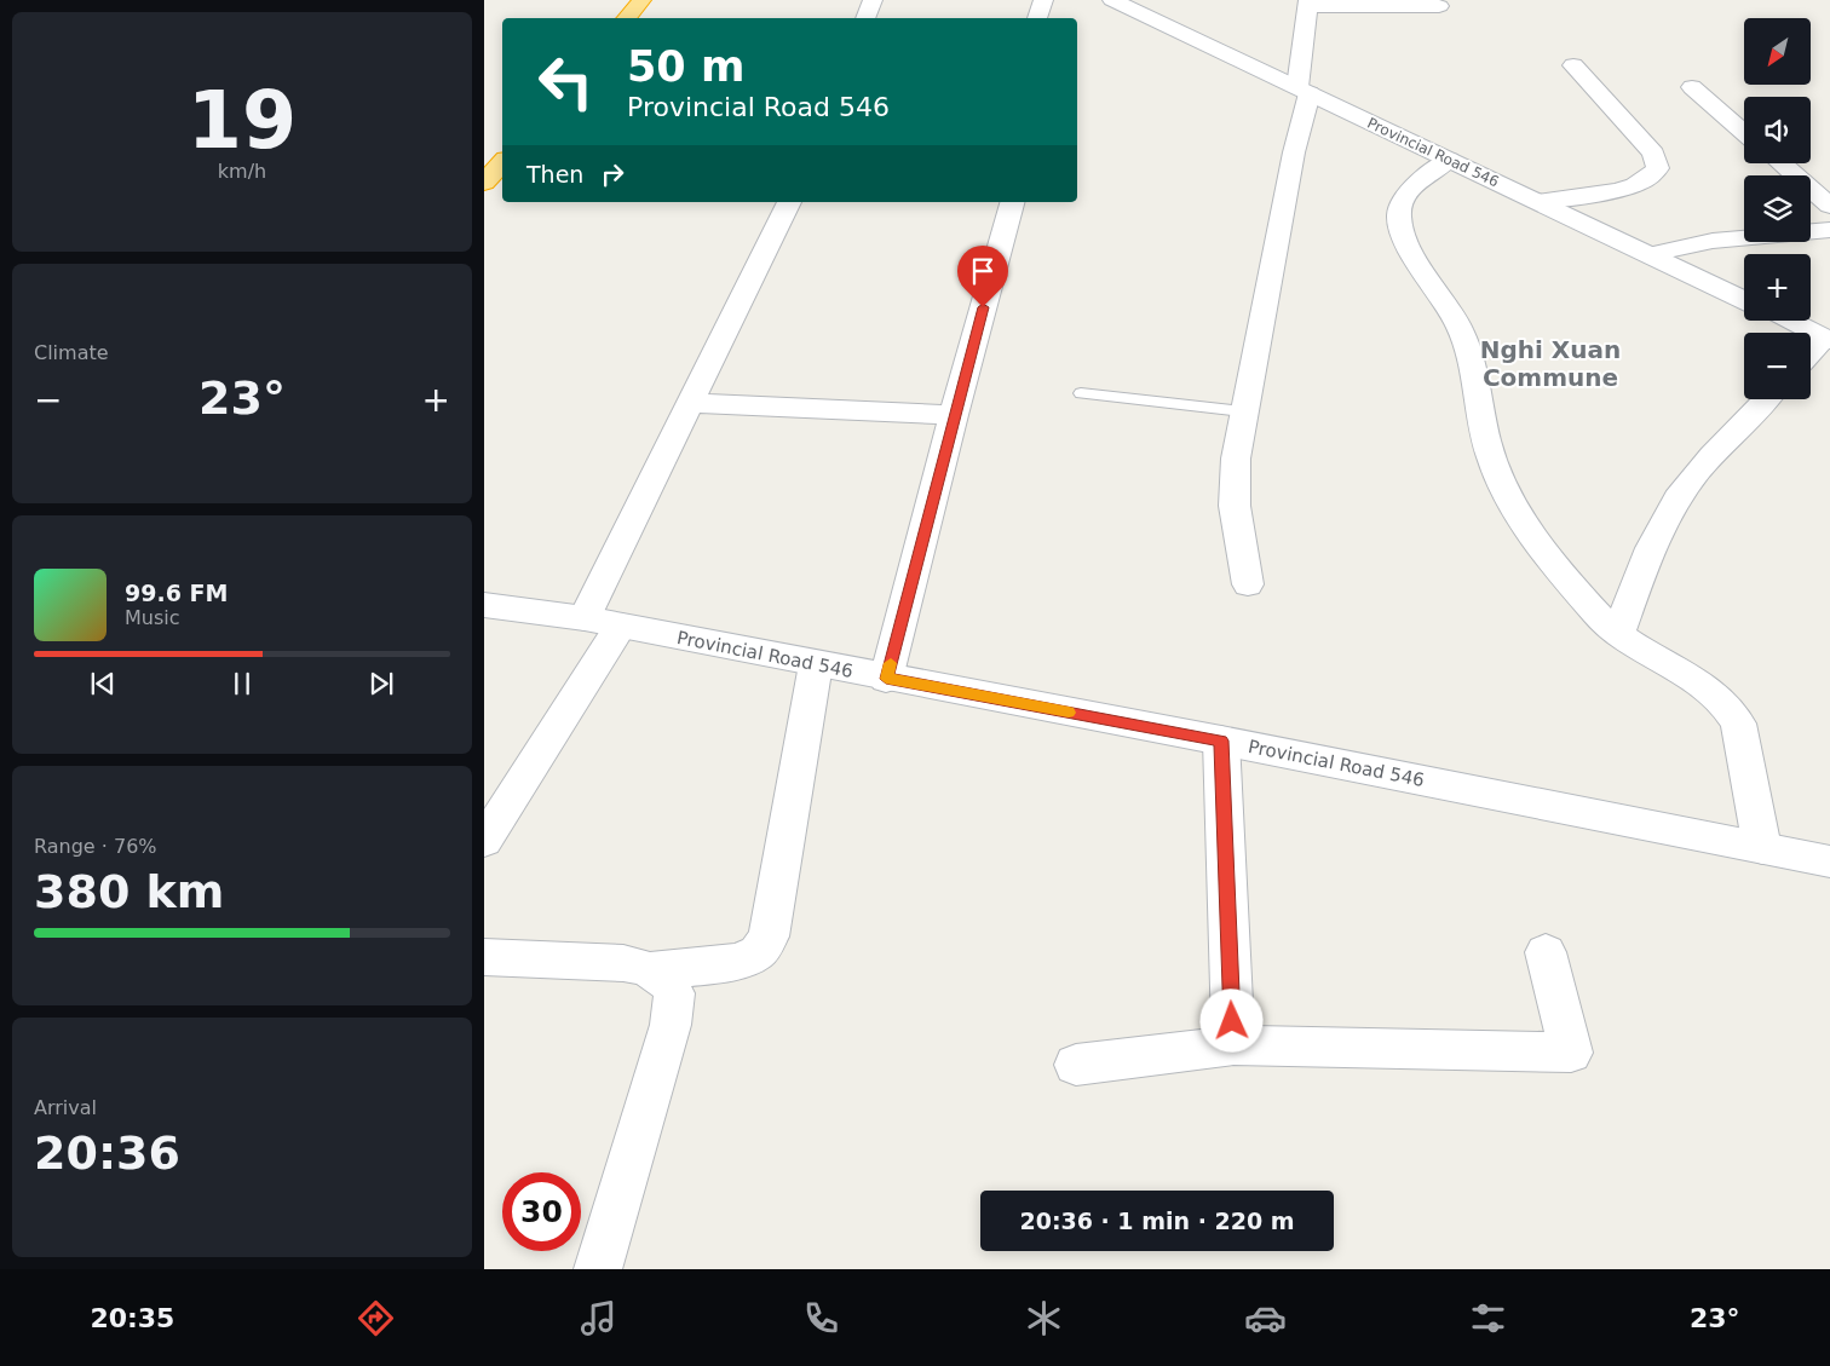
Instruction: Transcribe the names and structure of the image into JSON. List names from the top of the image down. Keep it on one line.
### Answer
{"streets":{"street":["Provincial Road 546"]},"districts":["Nghi Xuan Commune"],"north":"bottom left","page":{"tile":[["19","km/h"],"Climate",["Range · 76%","380 km"],["Arrival","20:36"]],"map_buttons":["+","−"],"turn":["50 m","Provincial Road 546"],"then":"Then","heat":["−","23°","+"],"song":["99.6 FM","Music"],"limit":"30","trip":"20:36 · 1 min · 220 m","tabs":["20:35","23°"]}}
